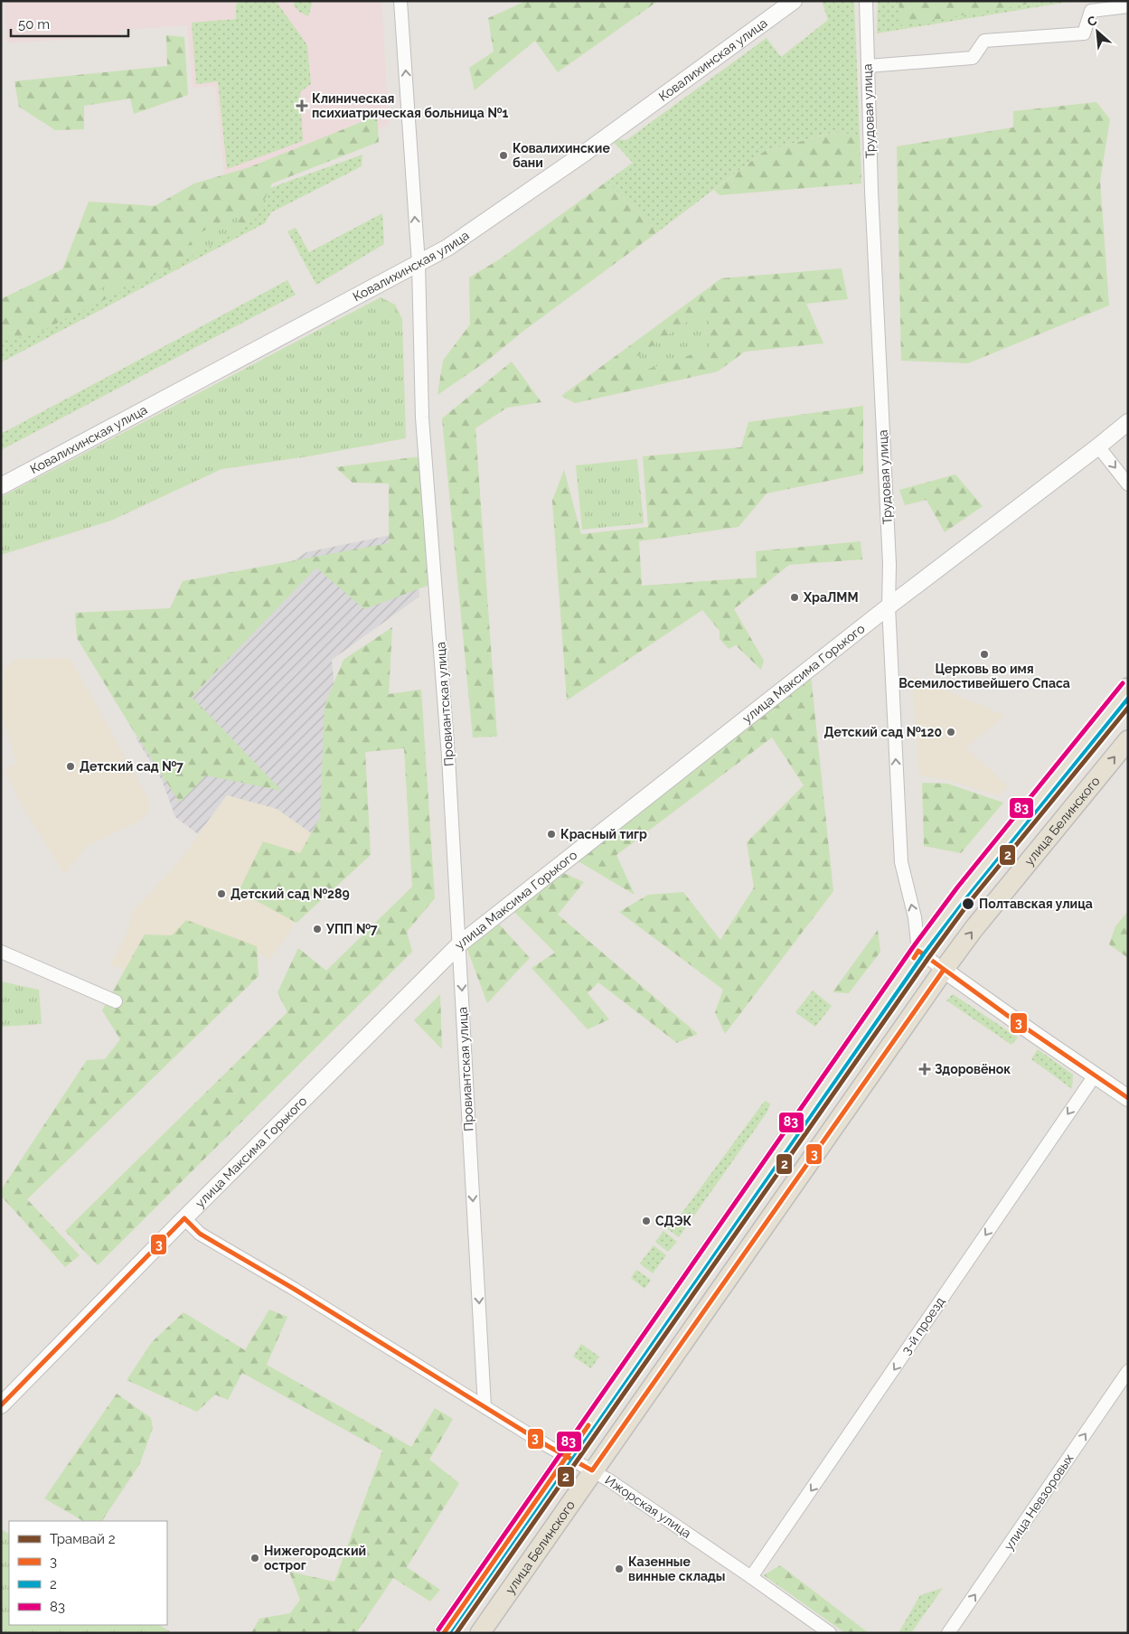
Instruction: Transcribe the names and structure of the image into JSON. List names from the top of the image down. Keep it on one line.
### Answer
{"streets":{"main road":["улица Белинского"],"street":["Ковалихинская улица","Трудовая улица","улица Максима Горького","Провиантская улица","3-й проезд","улица Невзоровых","Ижорская улица"]},"crossings":[["Ковалихинская улица","Провиантская улица"],["Трудовая улица","улица Максима Горького"],["улица Максима Горького","Провиантская улица"],["улица Максима Горького","Ижорская улица"],["Провиантская улица","Ижорская улица"],["улица Белинского","Ижорская улица"],["3-й проезд","Ижорская улица"]],"one_way":["Трудовая улица","3-й проезд","улица Невзоровых"],"places":{"health":["Клиническая психиатрическая больница №1","Здоровёнок"],"other":["Ковалихинские бани","ХраЛММ","Церковь во имя Всемилостивейшего Спаса","Детский сад №120","Детский сад №7","Красный тигр","Детский сад №289","Полтавская улица","УПП №7","СДЭК","Нижегородский острог","Казенные винные склады"]},"lines":["transit line 83","transit line 2","tram line 2","transit line 3"],"legend":["Трамвай 2","3","2","83"],"scale_bar":"50 m","north":"top left"}
